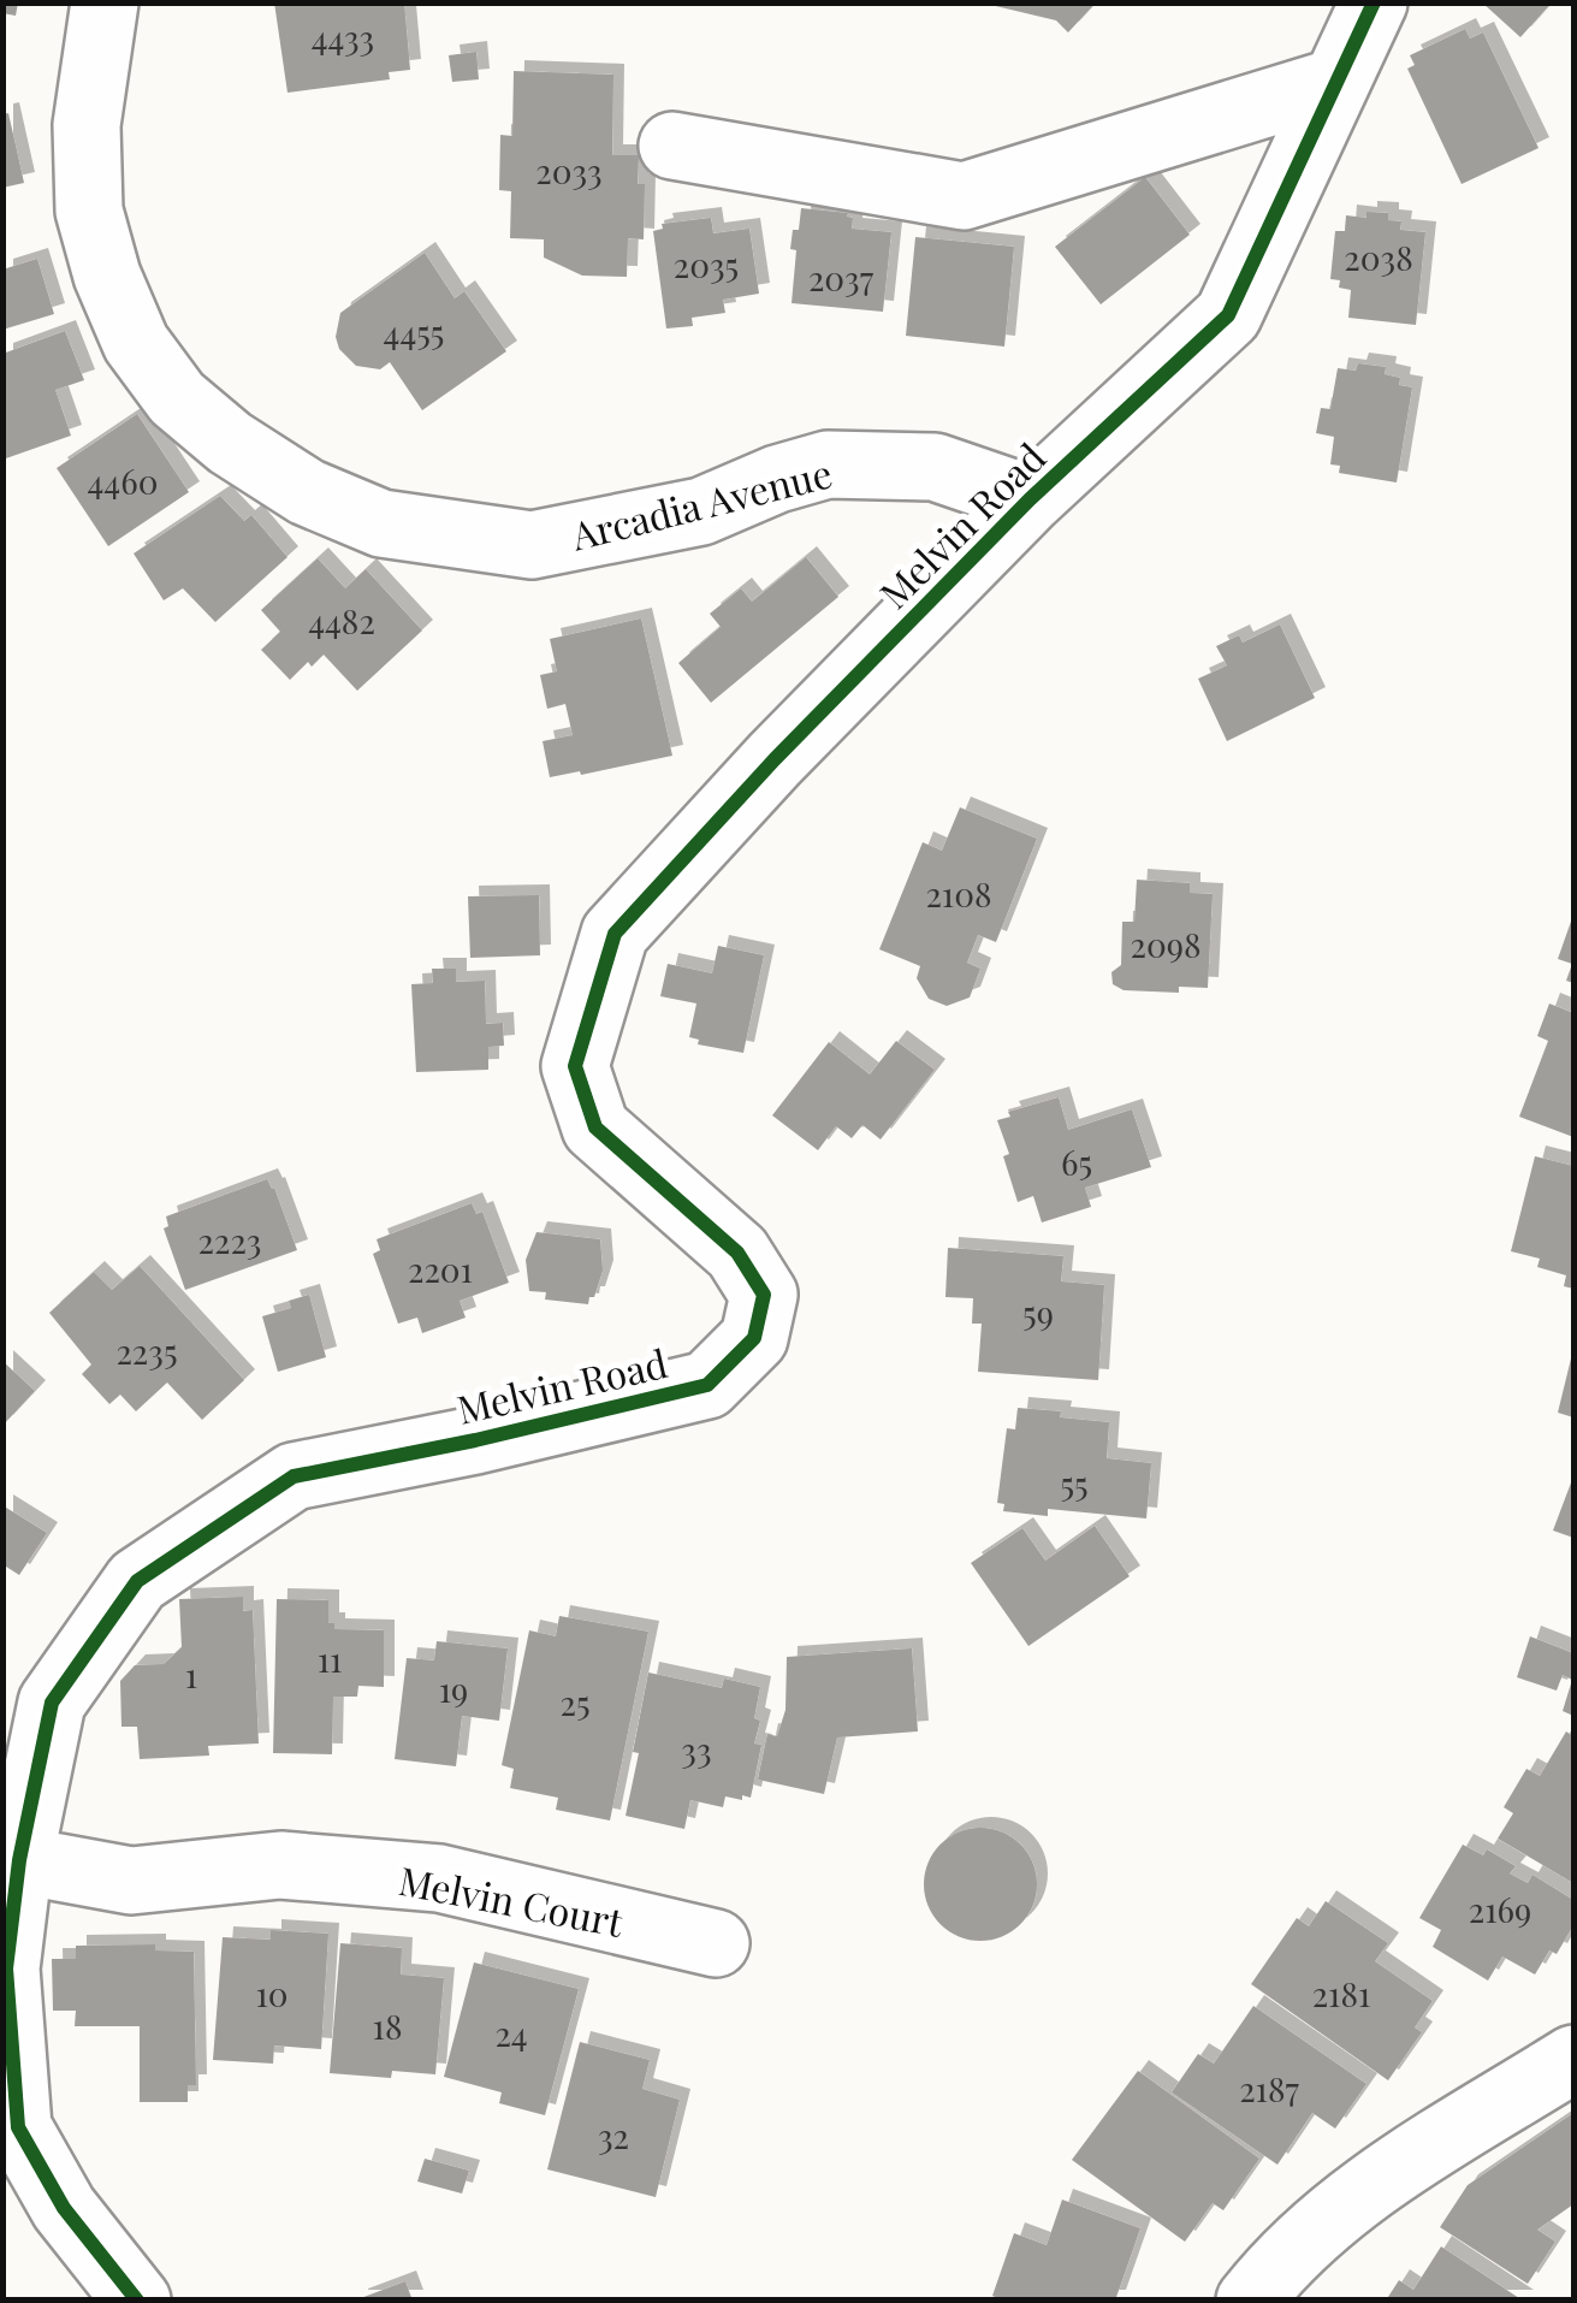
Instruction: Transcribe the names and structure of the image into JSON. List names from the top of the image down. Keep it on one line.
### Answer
{"streets":{"street":["Arcadia Avenue","Melvin Road","Melvin Court"]},"crossings":[["Arcadia Avenue","Melvin Road"],["Melvin Road","Melvin Court"]],"house_numbers":["4433","2033","2038","2035","2037","4455","4460","4482","2108","2098","65","2223","2201","59","2235","55","11","1","19","25","33","2169","10","2181","18","24","2187","32"]}
